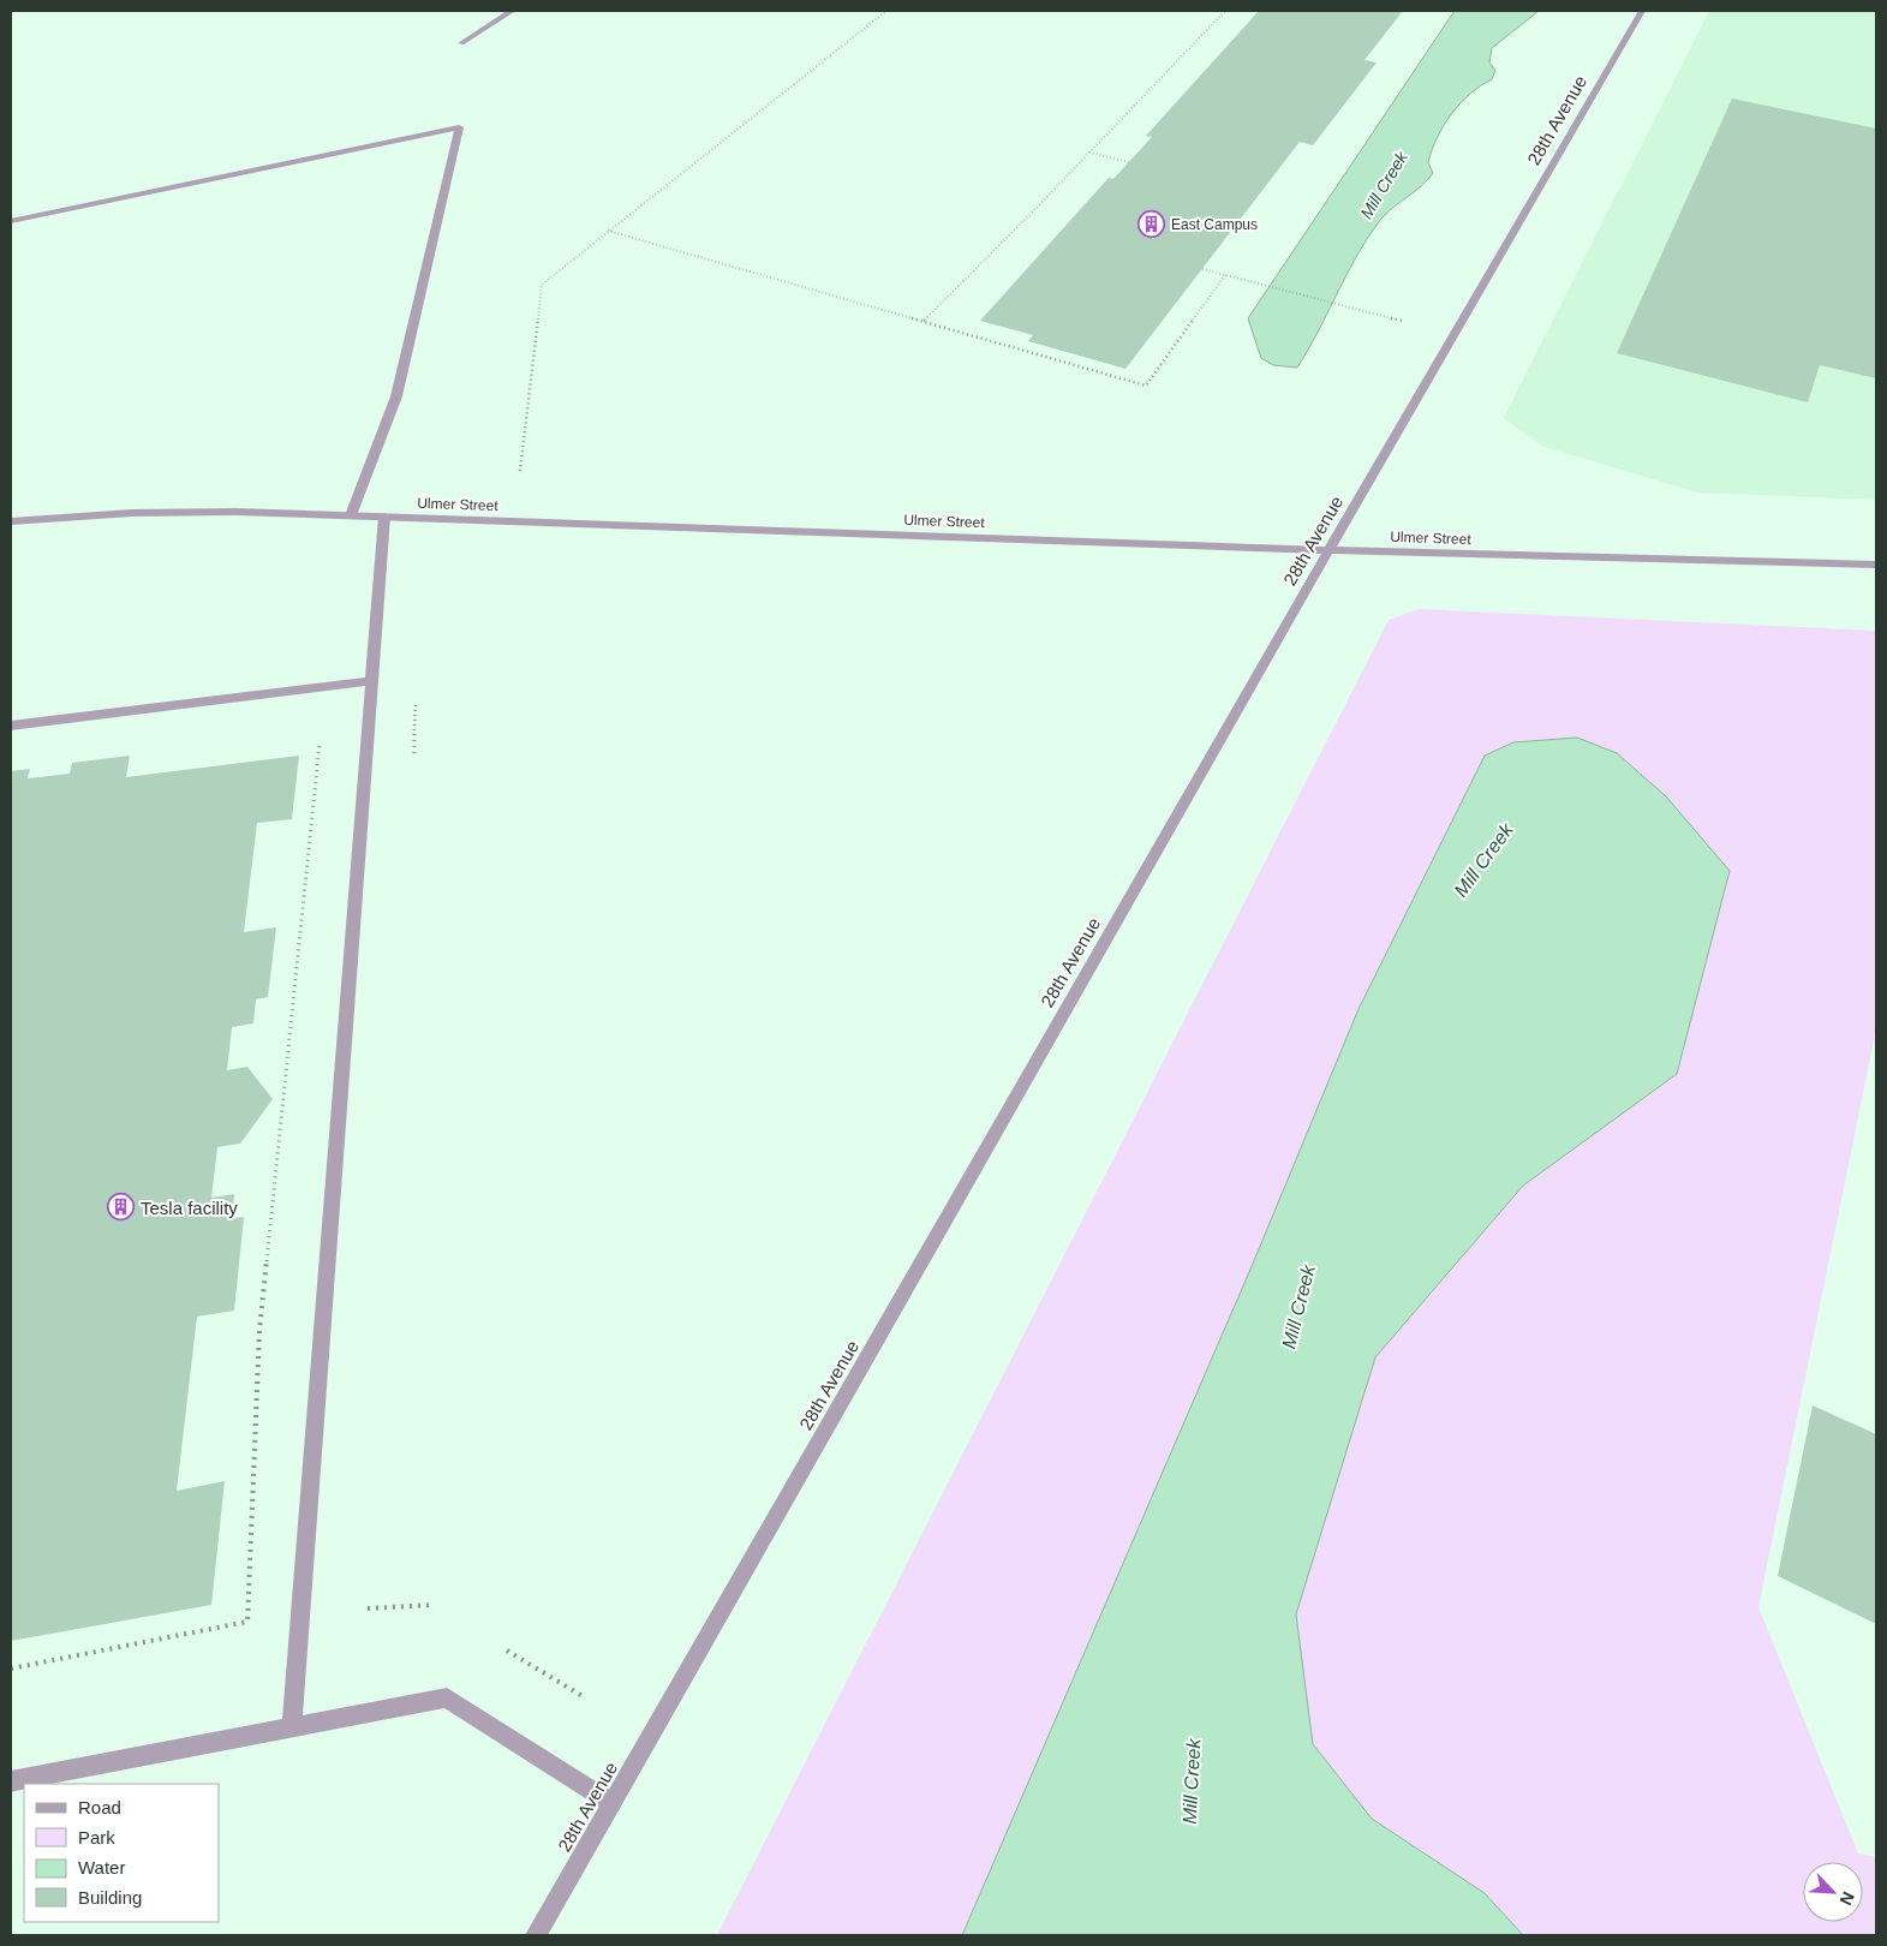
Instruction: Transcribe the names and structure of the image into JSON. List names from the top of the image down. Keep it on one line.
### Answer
{"streets":{"street":["28th Avenue","Ulmer Street"]},"crossings":[["28th Avenue","Ulmer Street"]],"water":["Mill Creek"],"places":{"building":["East Campus","Tesla facility"]},"legend":["Road","Park","Water","Building"],"north":"bottom right"}
